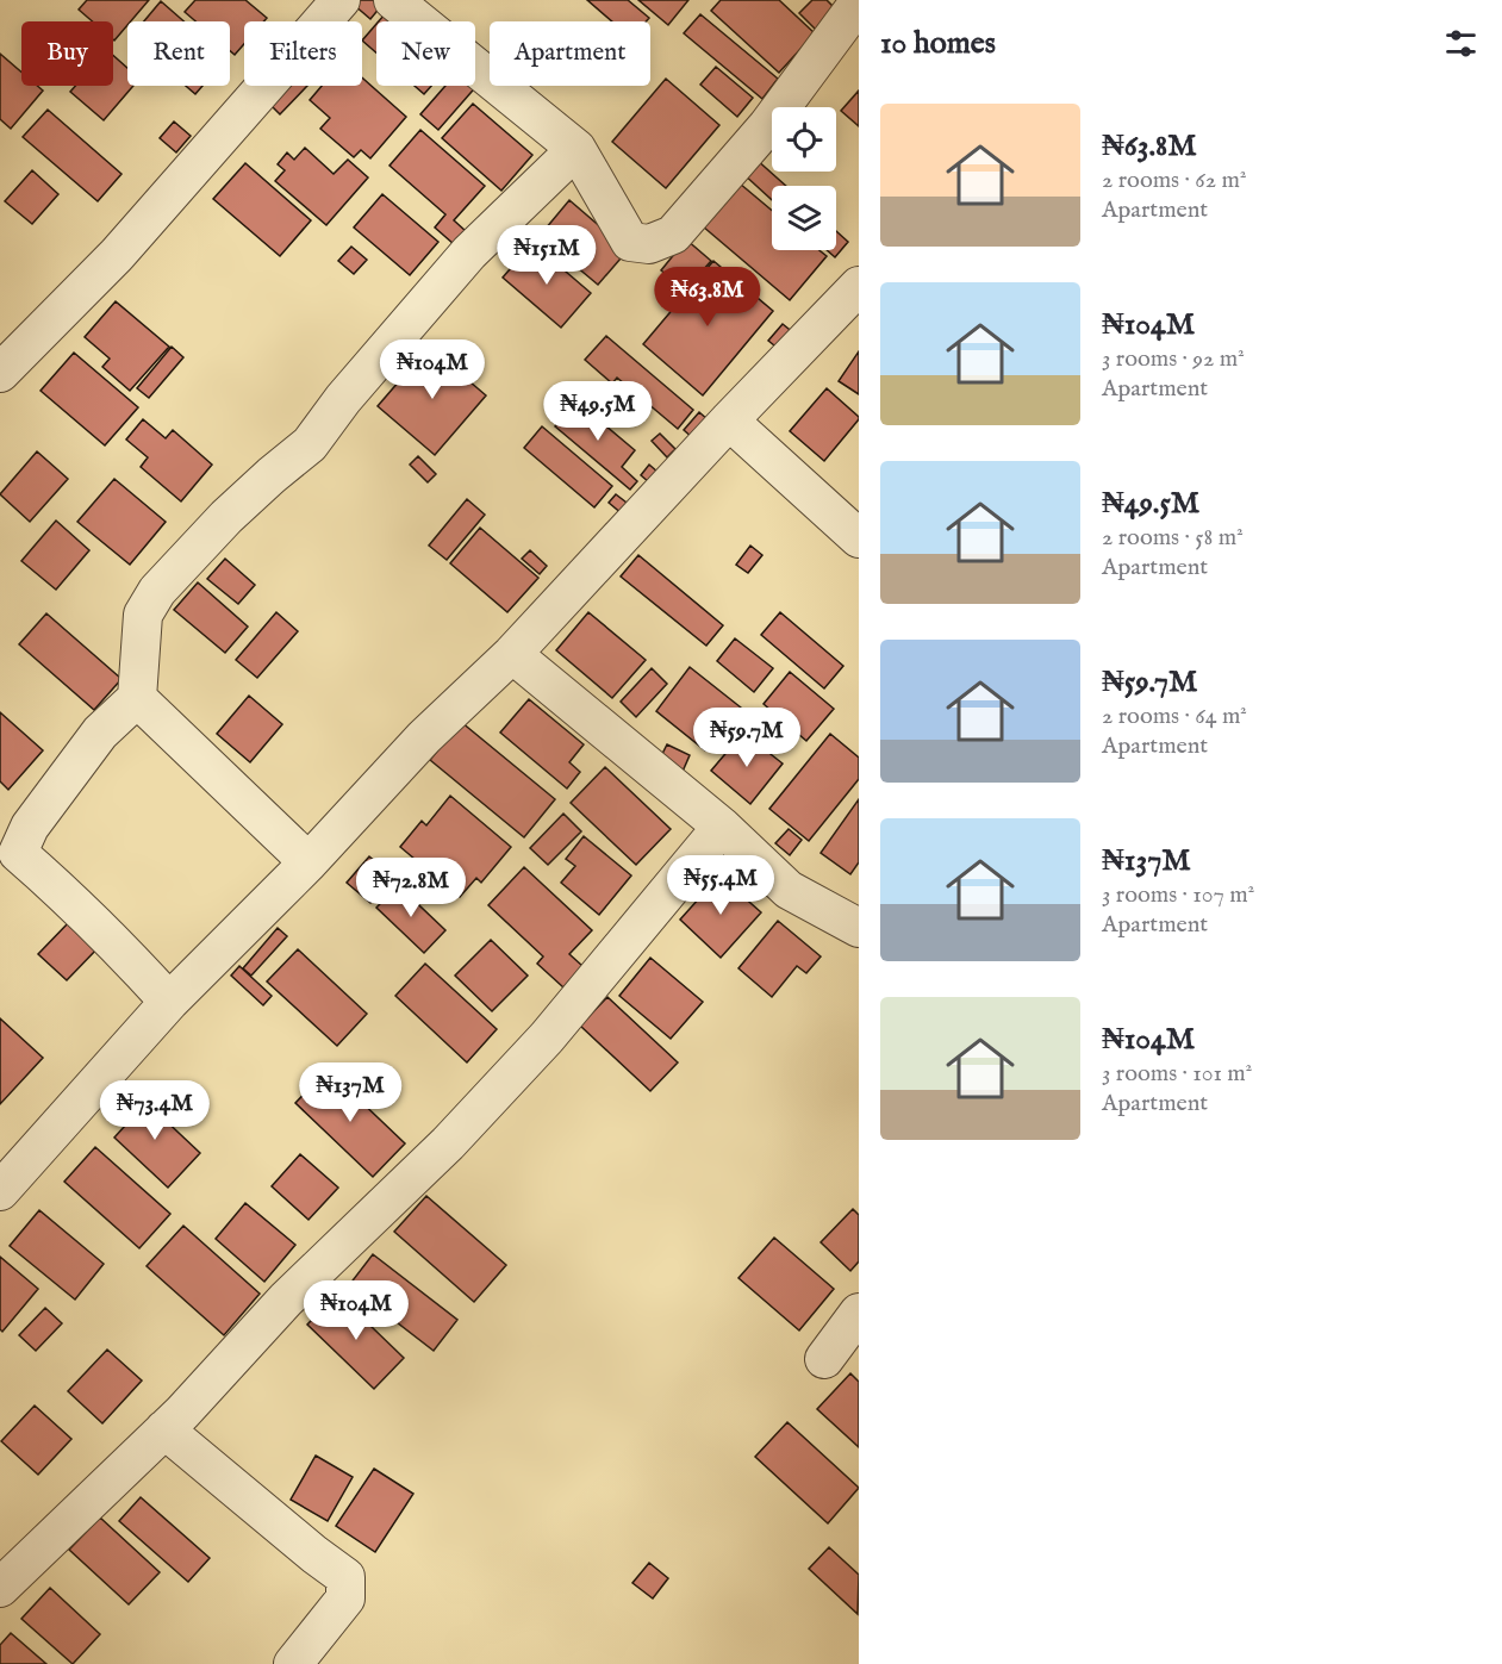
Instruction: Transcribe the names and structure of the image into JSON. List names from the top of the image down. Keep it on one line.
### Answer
{"page":{"heading":"10 homes","chip":["Buy","Rent","Filters","New","Apartment"],"list":[{"name":"₦63.8M","note":"2 rooms · 62 m² · Apartment"},{"name":"₦104M","note":"3 rooms · 92 m² · Apartment"},{"name":"₦49.5M","note":"2 rooms · 58 m² · Apartment"},{"name":"₦59.7M","note":"2 rooms · 64 m² · Apartment"},{"name":"₦137M","note":"3 rooms · 107 m² · Apartment"},{"name":"₦104M","note":"3 rooms · 101 m² · Apartment"}],"price":["₦151M","₦63.8M","₦104M","₦49.5M","₦59.7M","₦55.4M","₦72.8M","₦137M","₦73.4M","₦104M"]}}
